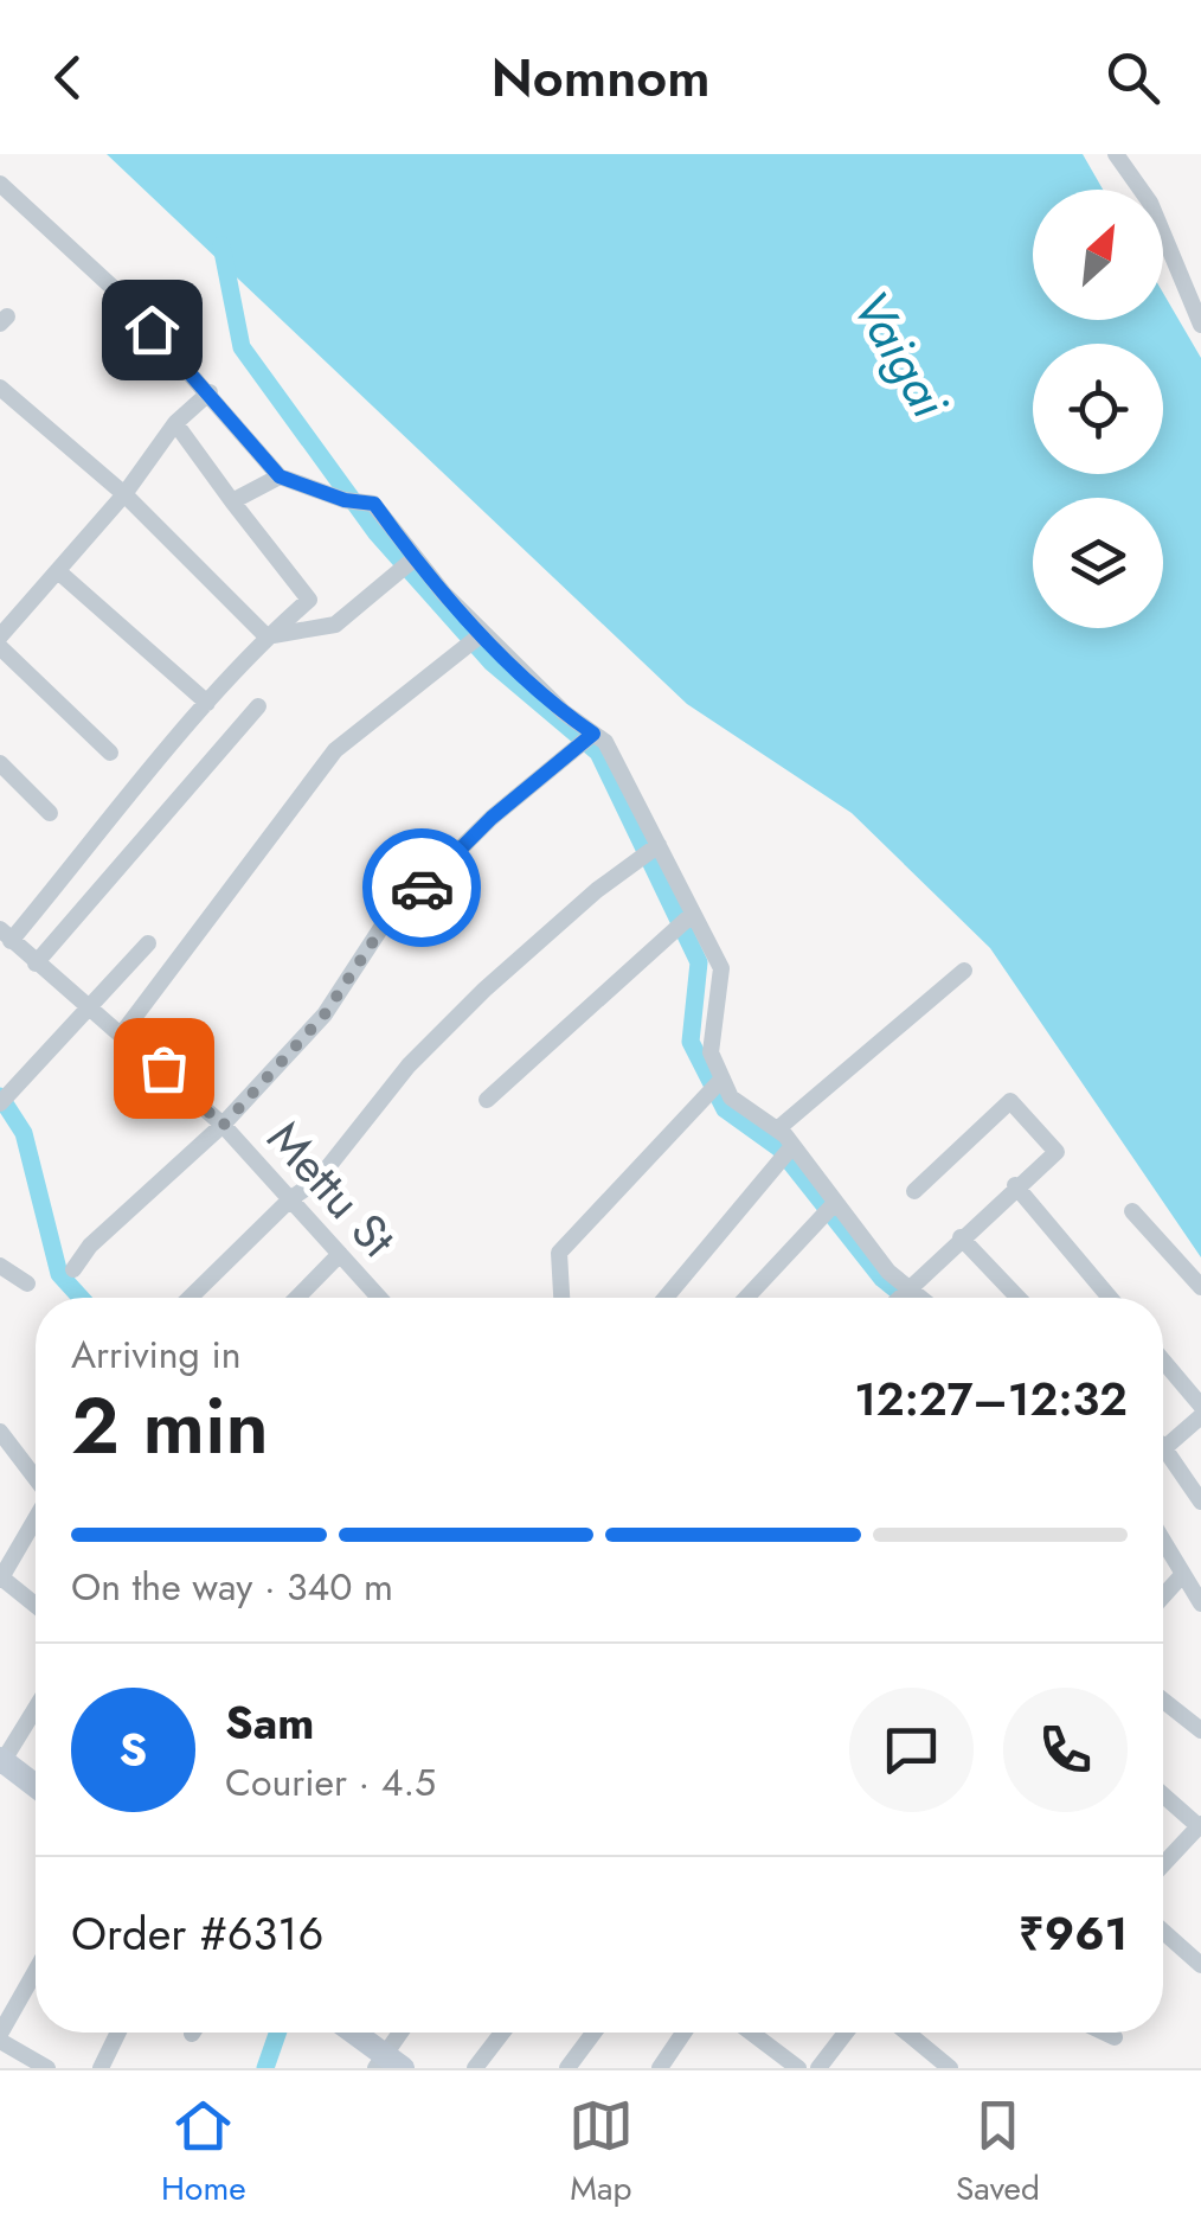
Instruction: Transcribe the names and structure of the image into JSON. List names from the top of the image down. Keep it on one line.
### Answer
{"streets":{"street":["Mettu St"]},"water":["Vaigai"],"north":"top right","page":{"header":"Nomnom","heading":["2 min","Arriving in","12:27–12:32"],"panel":["Sam","Courier · 4.5","Order #6316","₹961"],"bar":"On the way · 340 m","round":"S","tabs":["Home","Map","Saved"]}}
